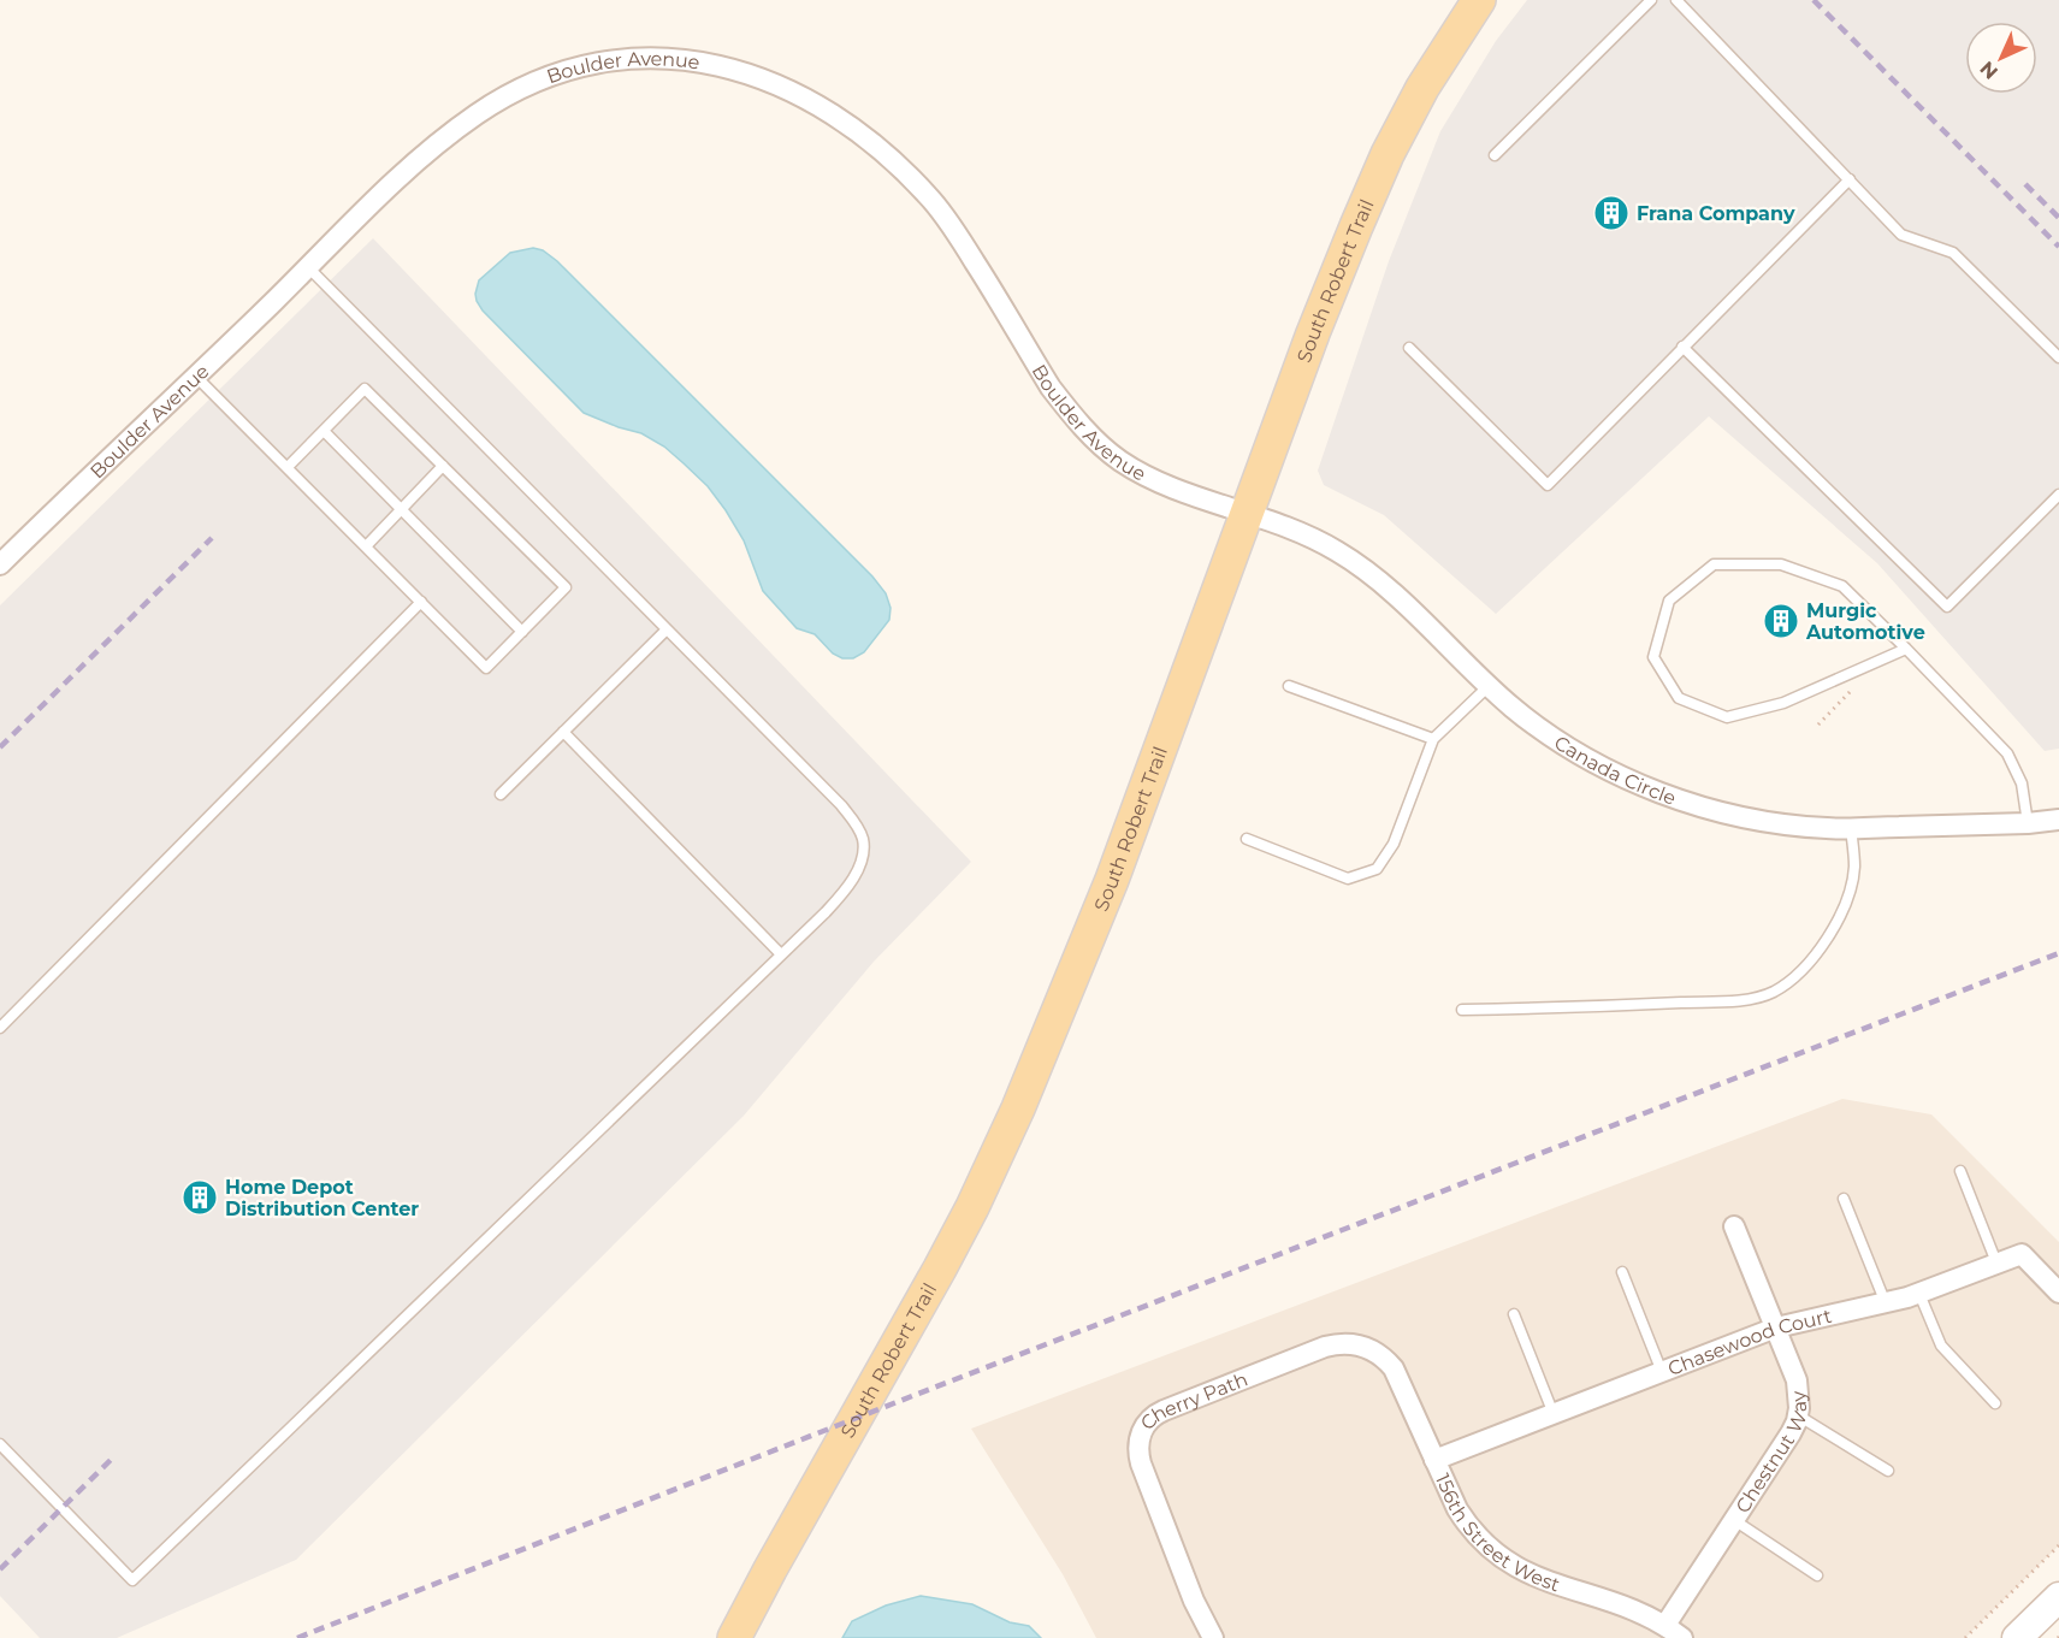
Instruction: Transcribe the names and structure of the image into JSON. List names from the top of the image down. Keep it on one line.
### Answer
{"streets":{"main road":["South Robert Trail"],"street":["Boulder Avenue","Canada Circle","Chasewood Court","Cherry Path","Chestnut Way","156th Street West"]},"crossings":[["Boulder Avenue","South Robert Trail"],["Boulder Avenue","Canada Circle"],["South Robert Trail","Canada Circle"],["Chasewood Court","Chestnut Way"],["Chasewood Court","156th Street West"],["Cherry Path","156th Street West"],["Chestnut Way","156th Street West"]],"places":{"building":["Frana Company","Murgic Automotive","Home Depot Distribution Center"]},"north":"bottom left"}
